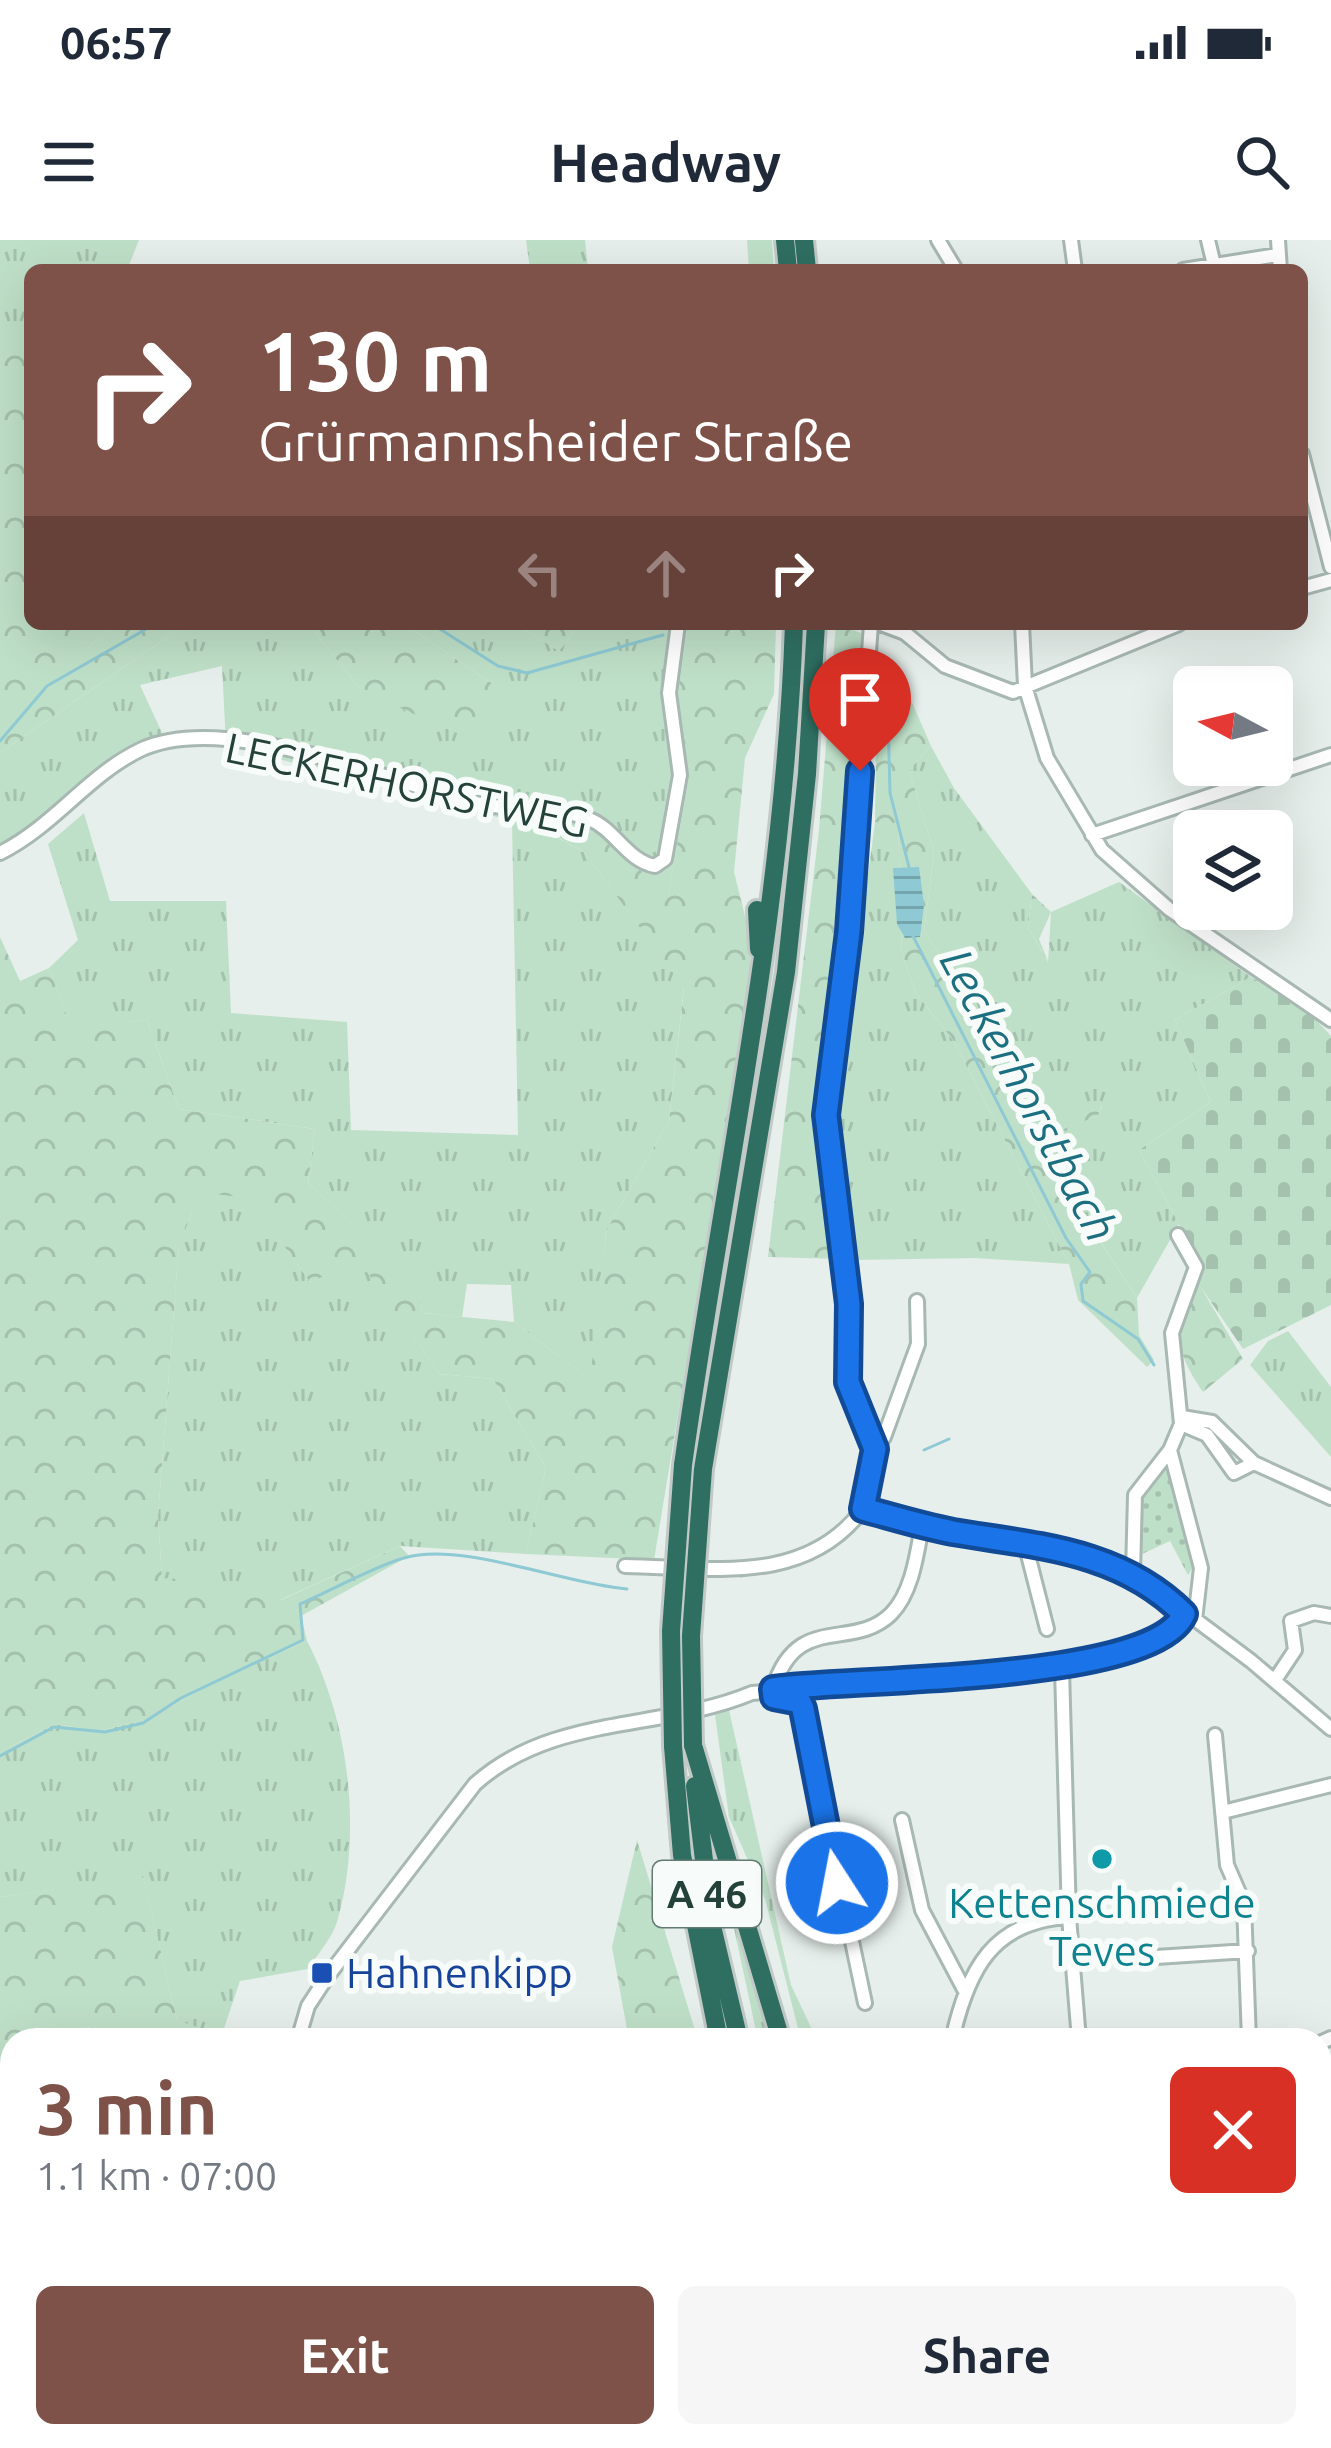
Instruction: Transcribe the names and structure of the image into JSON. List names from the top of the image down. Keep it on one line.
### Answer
{"streets":{"highway":["A 46"],"street":["LECKERHORSTWEG"]},"water":["Leckerhorstbach"],"places":{"other":["Kettenschmiede Teves"],"transit":["Hahnenkipp"]},"north":"left","page":{"status":"06:57","header":"Headway","turn":["130 m","Grürmannsheider Straße"],"heading":["3 min","1.1 km · 07:00"],"buttons":["Exit","Share"]}}
